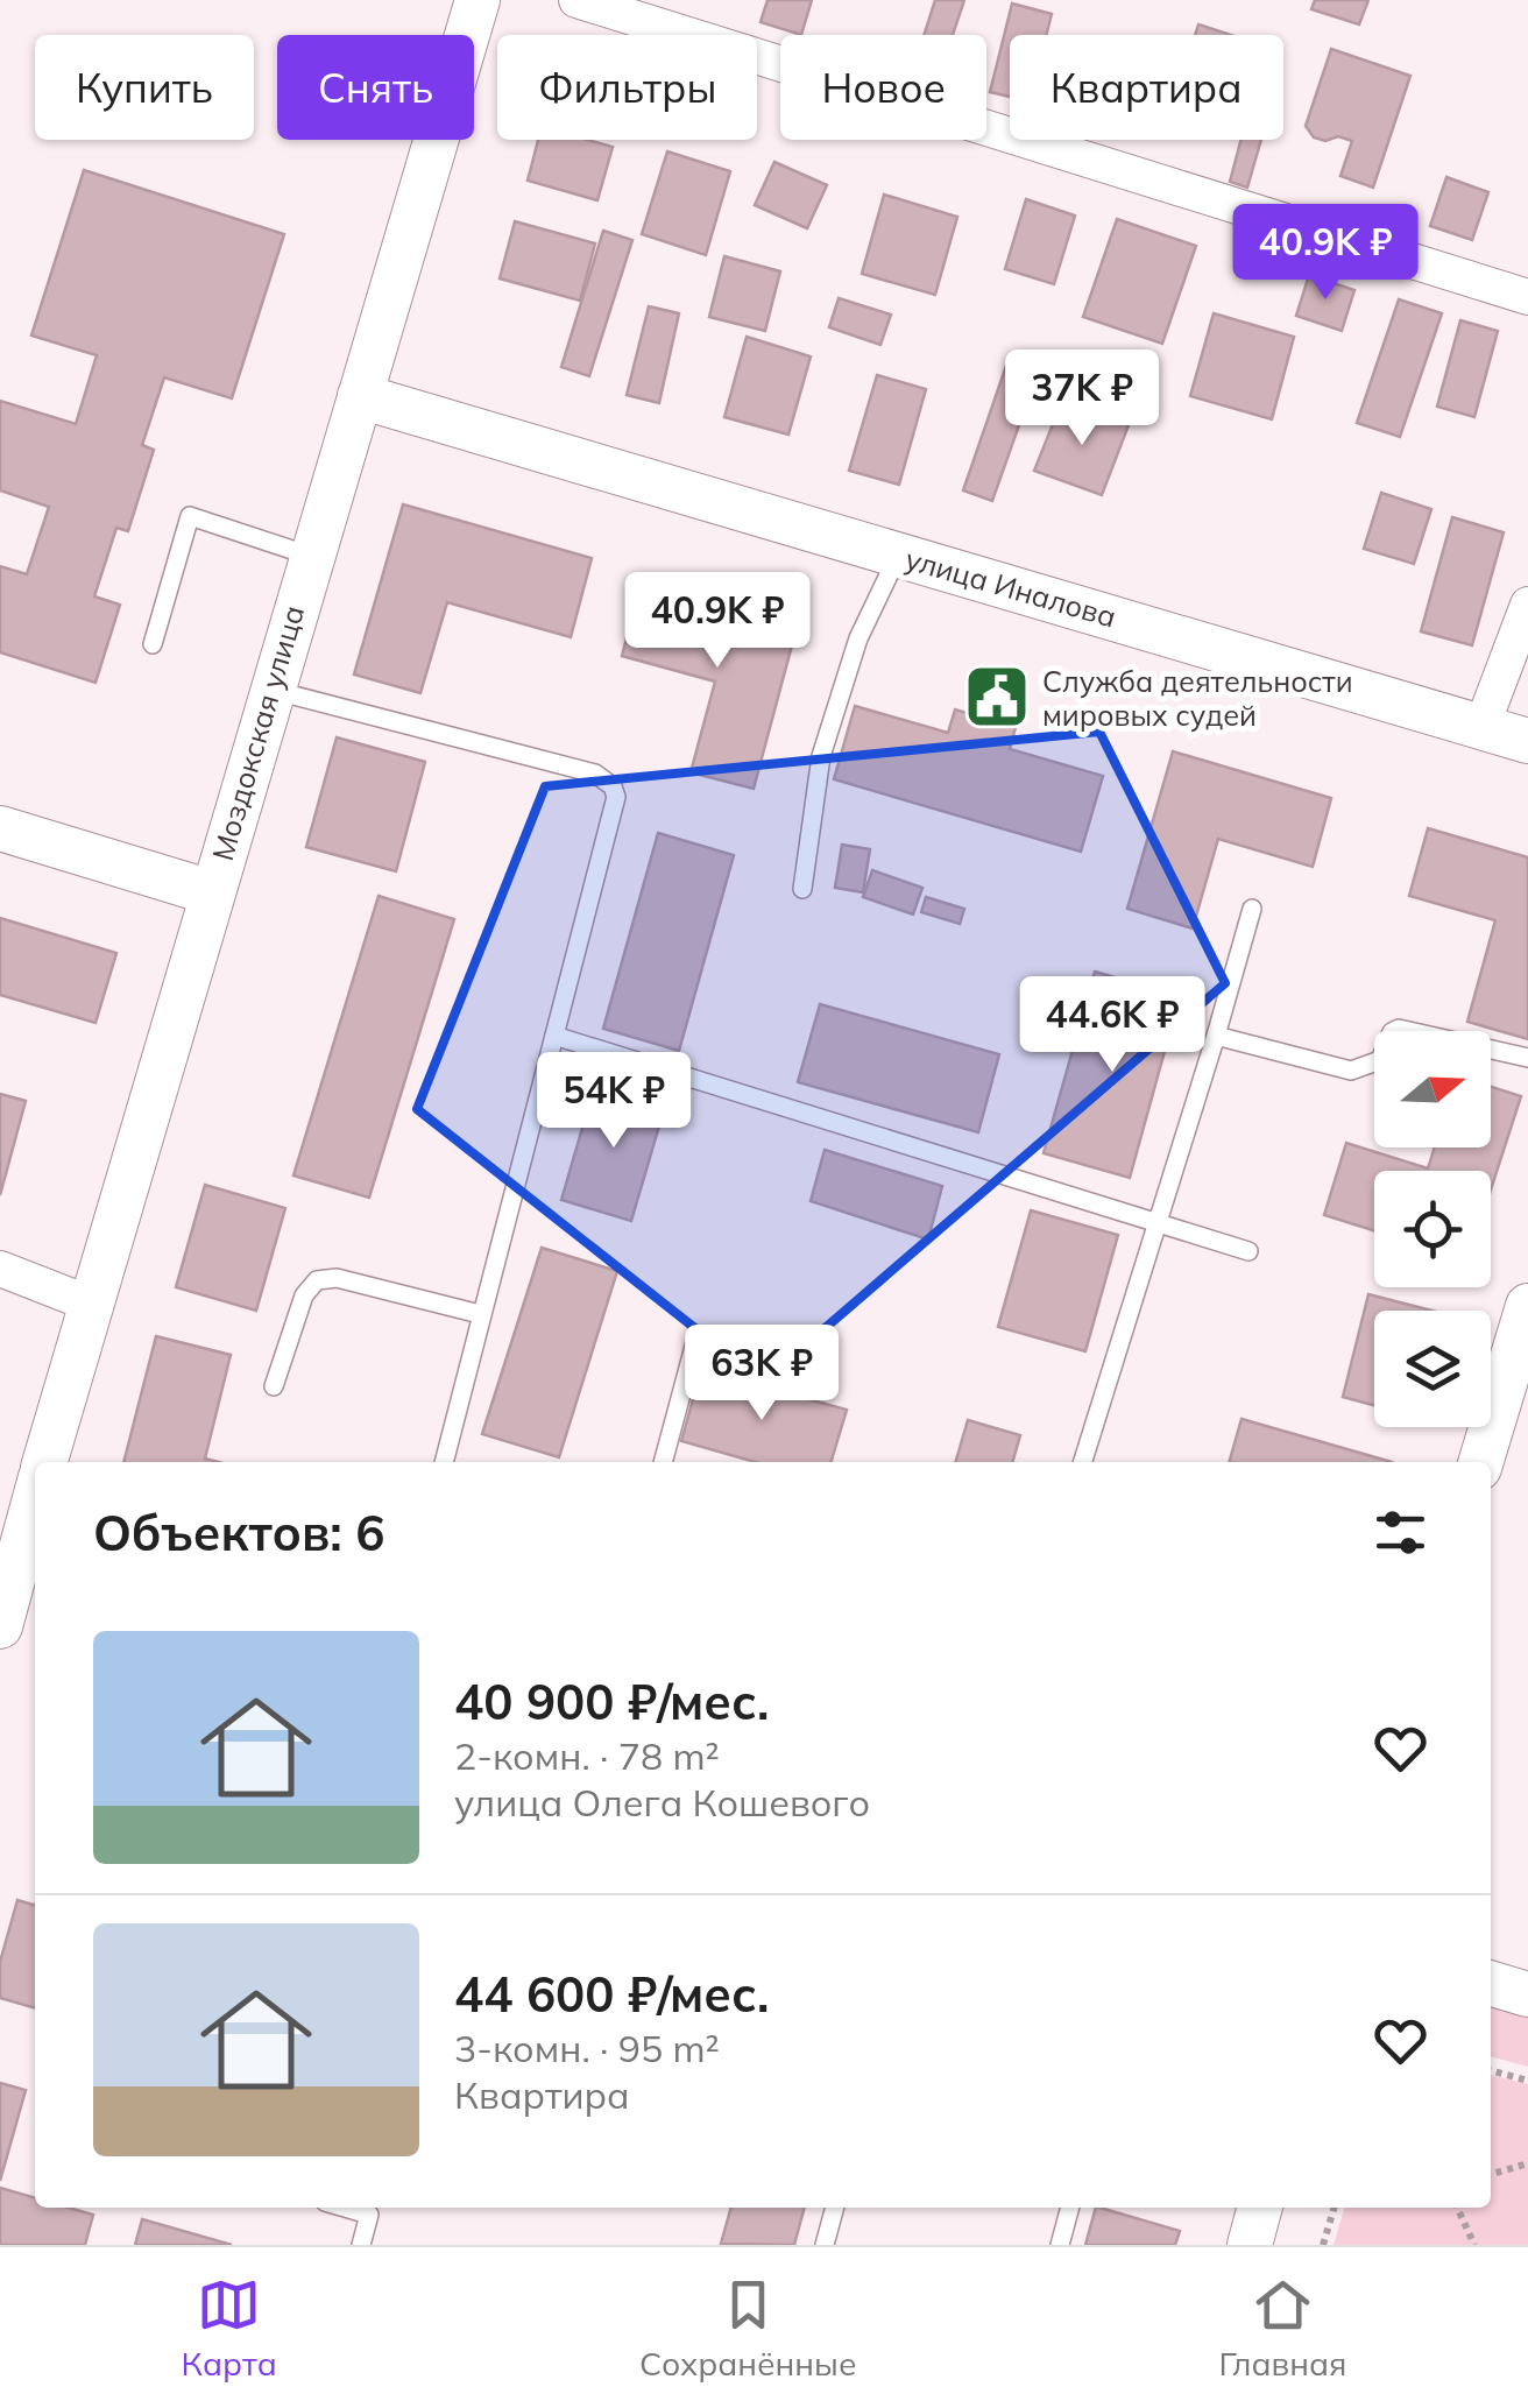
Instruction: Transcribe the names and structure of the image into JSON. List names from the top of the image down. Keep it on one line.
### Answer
{"streets":{"street":["улица Иналова","Моздокская улица"]},"crossings":[["улица Иналова","Моздокская улица"]],"places":{"public building":["Служба деятельности мировых судей"]},"north":"right","page":{"chip":["Купить","Снять","Фильтры","Новое","Квартира"],"price":["40.9K ₽","37K ₽","40.9K ₽","44.6K ₽","54K ₽","63K ₽"],"heading":"Объектов: 6","list":[{"name":"40 900 ₽/мес.","note":"2-комн. · 78 m² · улица Олега Кошевого"},{"name":"44 600 ₽/мес.","note":"3-комн. · 95 m² · Квартира"}],"tabs":["Карта","Сохранённые","Главная"]}}
